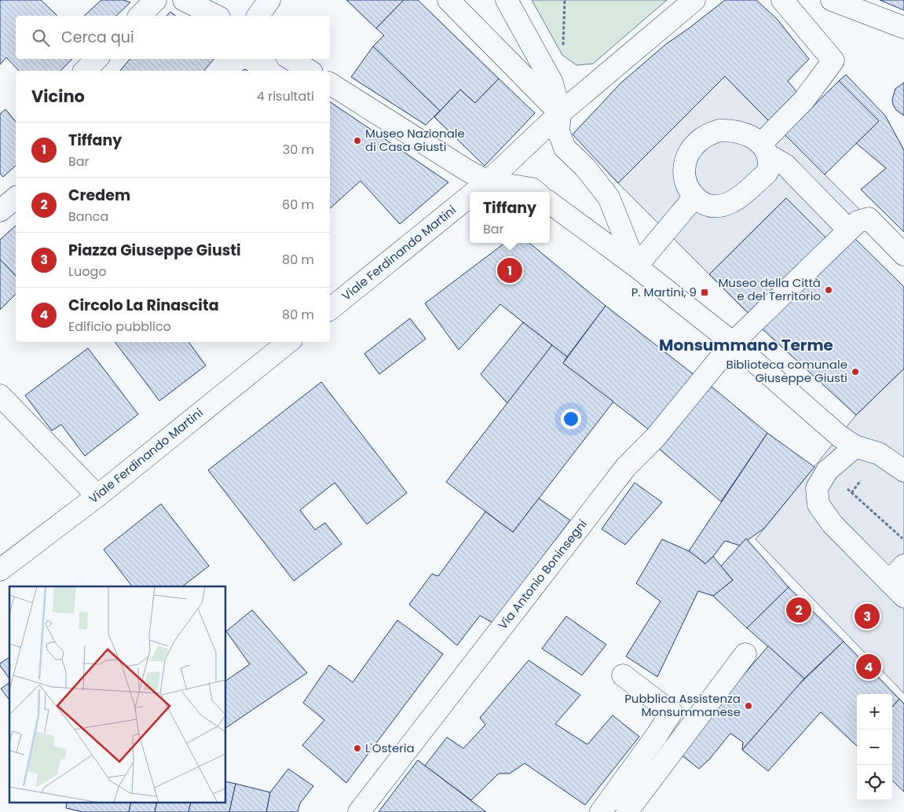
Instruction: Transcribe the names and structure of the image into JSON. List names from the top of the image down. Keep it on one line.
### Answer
{"streets":{"street":["Viale Ferdinando Martini","Via Antonio Boninsegni"]},"districts":["Monsummano Terme"],"places":{"other":["Museo Nazionale di Casa Giusti","Museo della Città e del Territorio","Biblioteca comunale Giuseppe Giusti","Pubblica Assistenza Monsummanese","L'Osteria"],"transit":["P. Martini, 9"]},"page":{"search":"Cerca qui","heading":["Vicino","4 risultati"],"list":[{"mark":"1","name":"Tiffany","note":"Bar","value":"30 m"},{"mark":"2","name":"Credem","note":"Banca","value":"60 m"},{"mark":"3","name":"Piazza Giuseppe Giusti","note":"Luogo","value":"80 m"},{"mark":"4","name":"Circolo La Rinascita","note":"Edificio pubblico","value":"80 m"}],"popup":["Tiffany","Bar"],"pins":["1","2","3","4"],"map_buttons":["+","−"]}}
